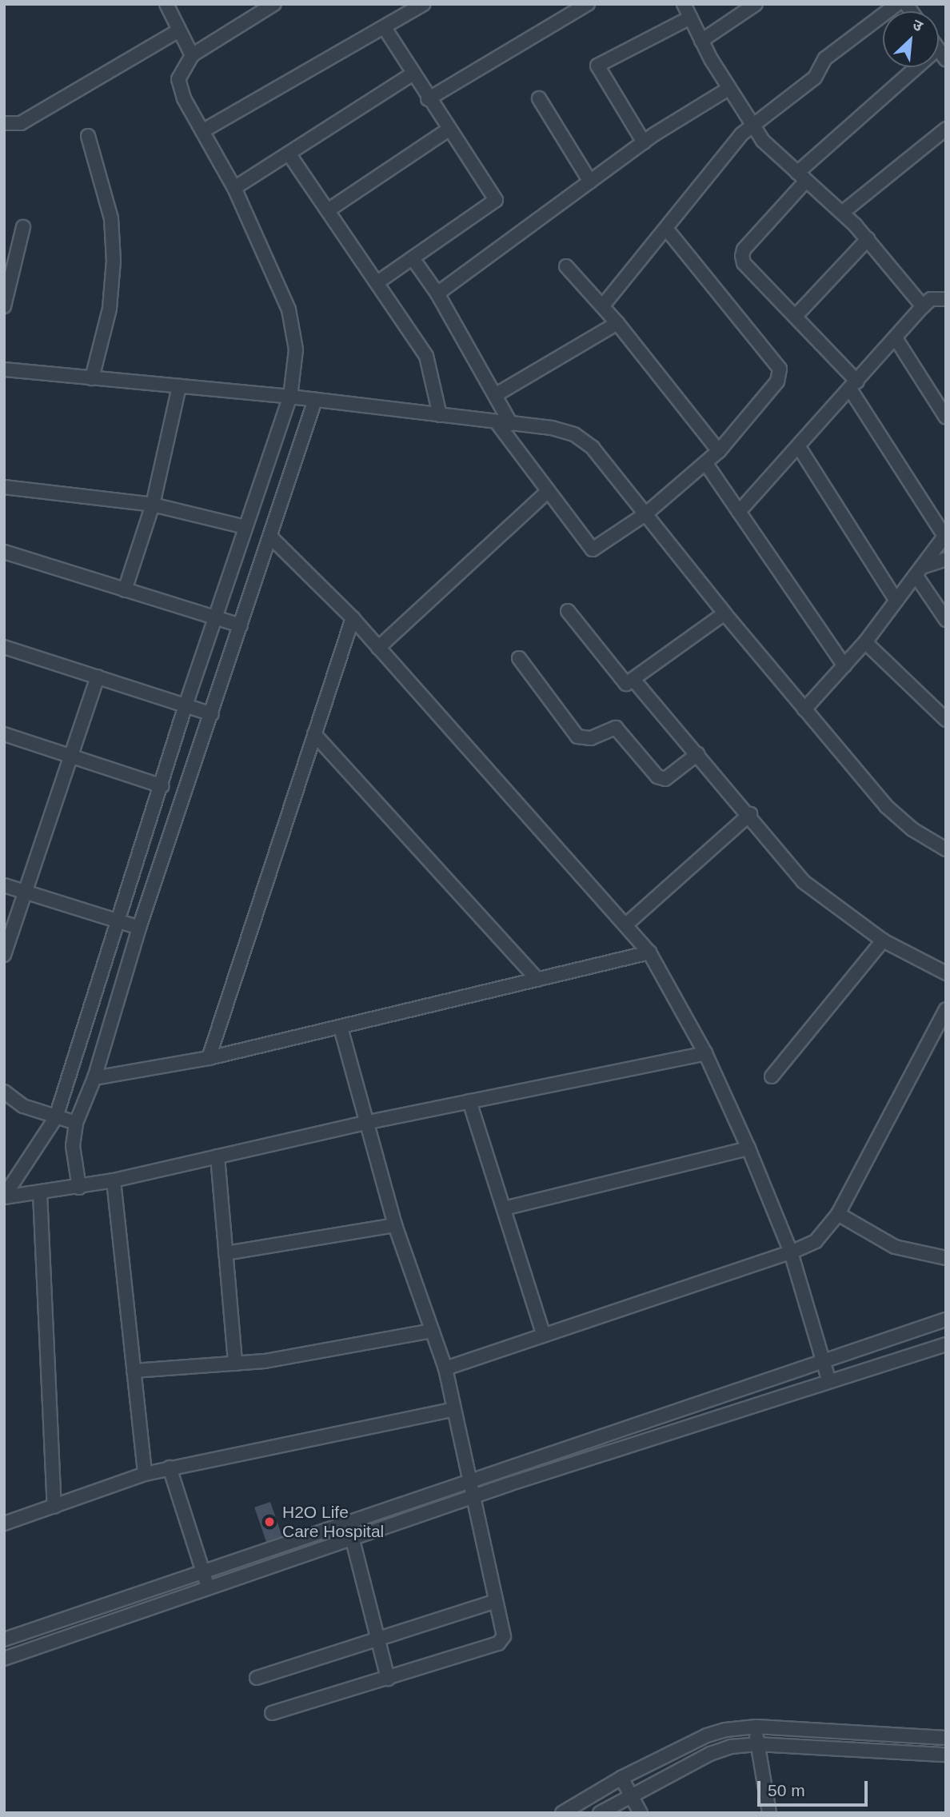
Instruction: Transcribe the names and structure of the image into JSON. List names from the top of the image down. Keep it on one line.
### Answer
{"places":["H2O Life Care Hospital"],"scale_bar":"50 m","north":"top right"}
